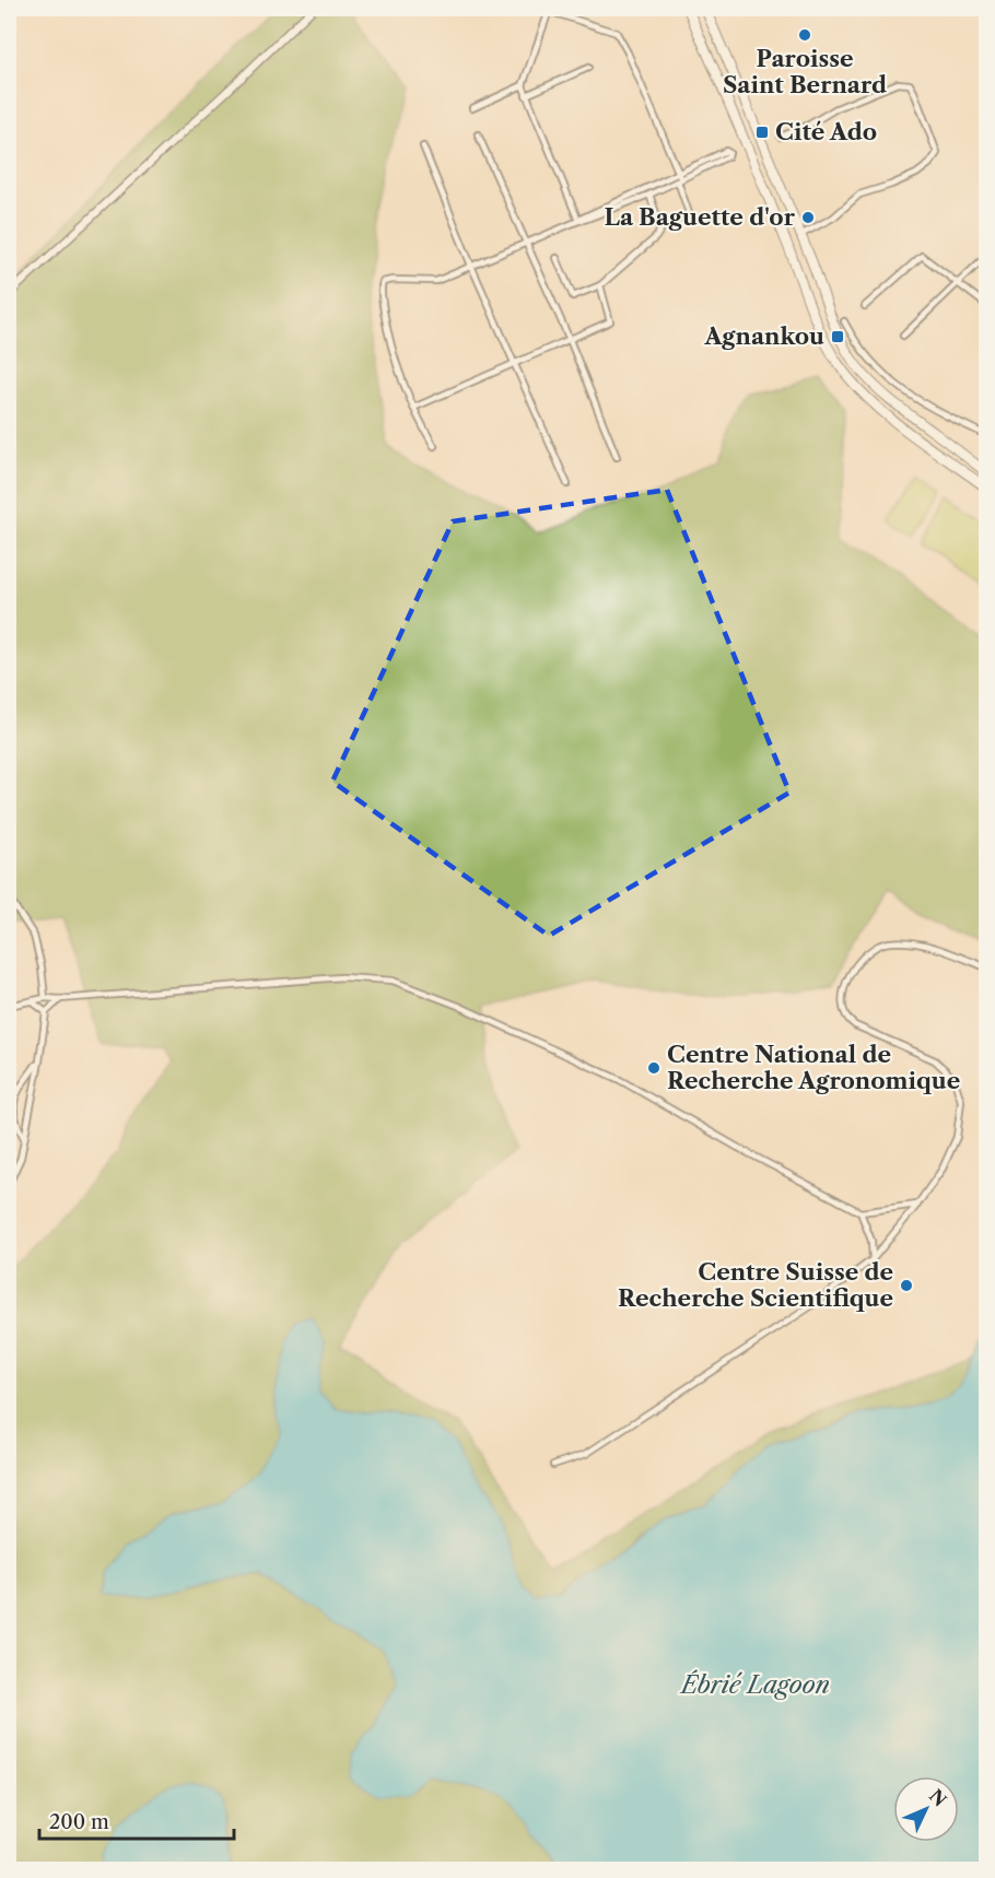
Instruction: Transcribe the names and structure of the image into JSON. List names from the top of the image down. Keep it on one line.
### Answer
{"water":["Ébrié Lagoon"],"places":{"other":["Paroisse Saint Bernard","La Baguette d'or","Centre National de Recherche Agronomique","Centre Suisse de Recherche Scientifique"],"transit":["Cité Ado","Agnankou"]},"scale_bar":"200 m","north":"top right"}
